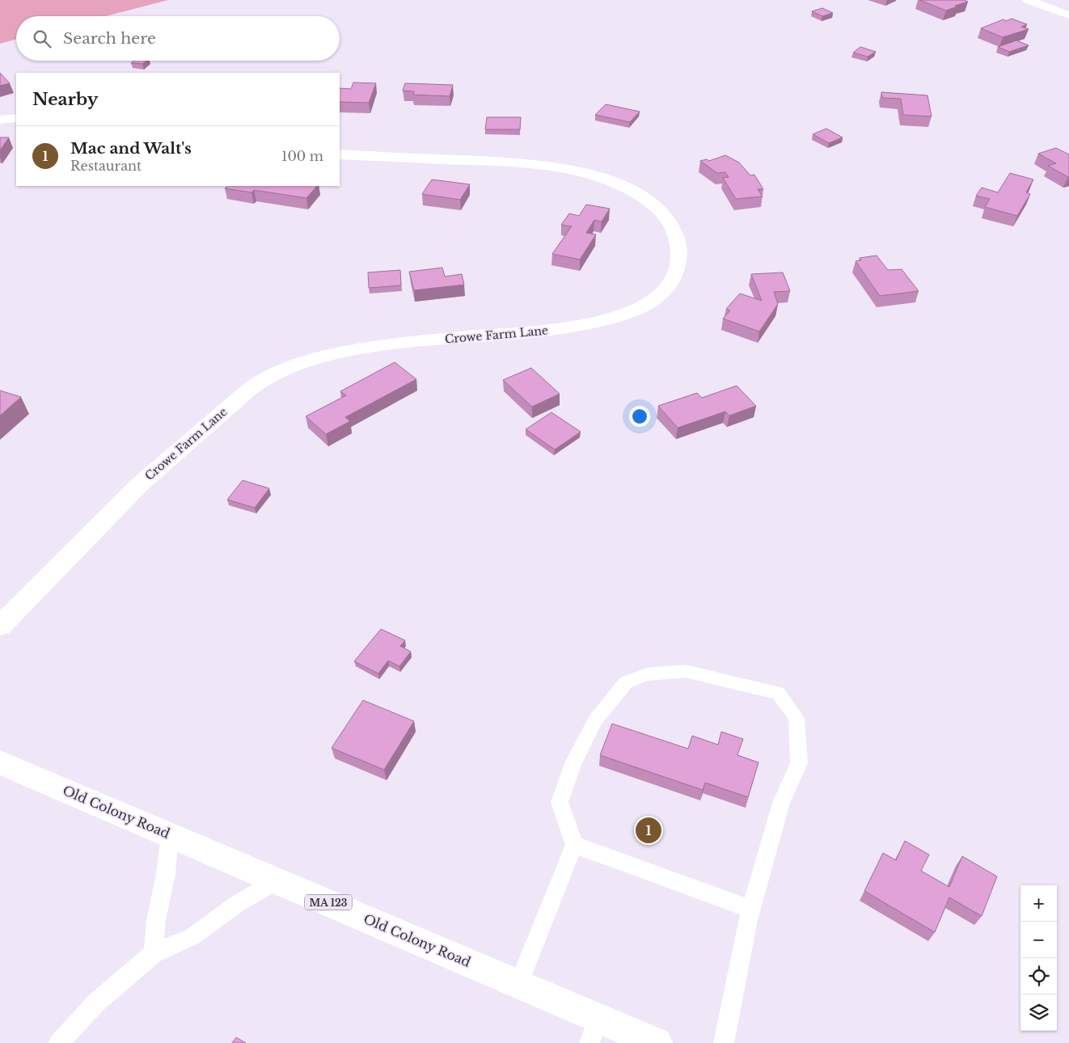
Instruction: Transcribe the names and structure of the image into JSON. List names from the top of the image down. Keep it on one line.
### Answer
{"streets":{"main road":["Crowe Farm Lane","Old Colony Road","MA 123"]},"page":{"search":"Search here","heading":"Nearby","list":[{"mark":"1","name":"Mac and Walt's","note":"Restaurant","value":"100 m"}],"pins":"1","map_buttons":["+","−"]}}
